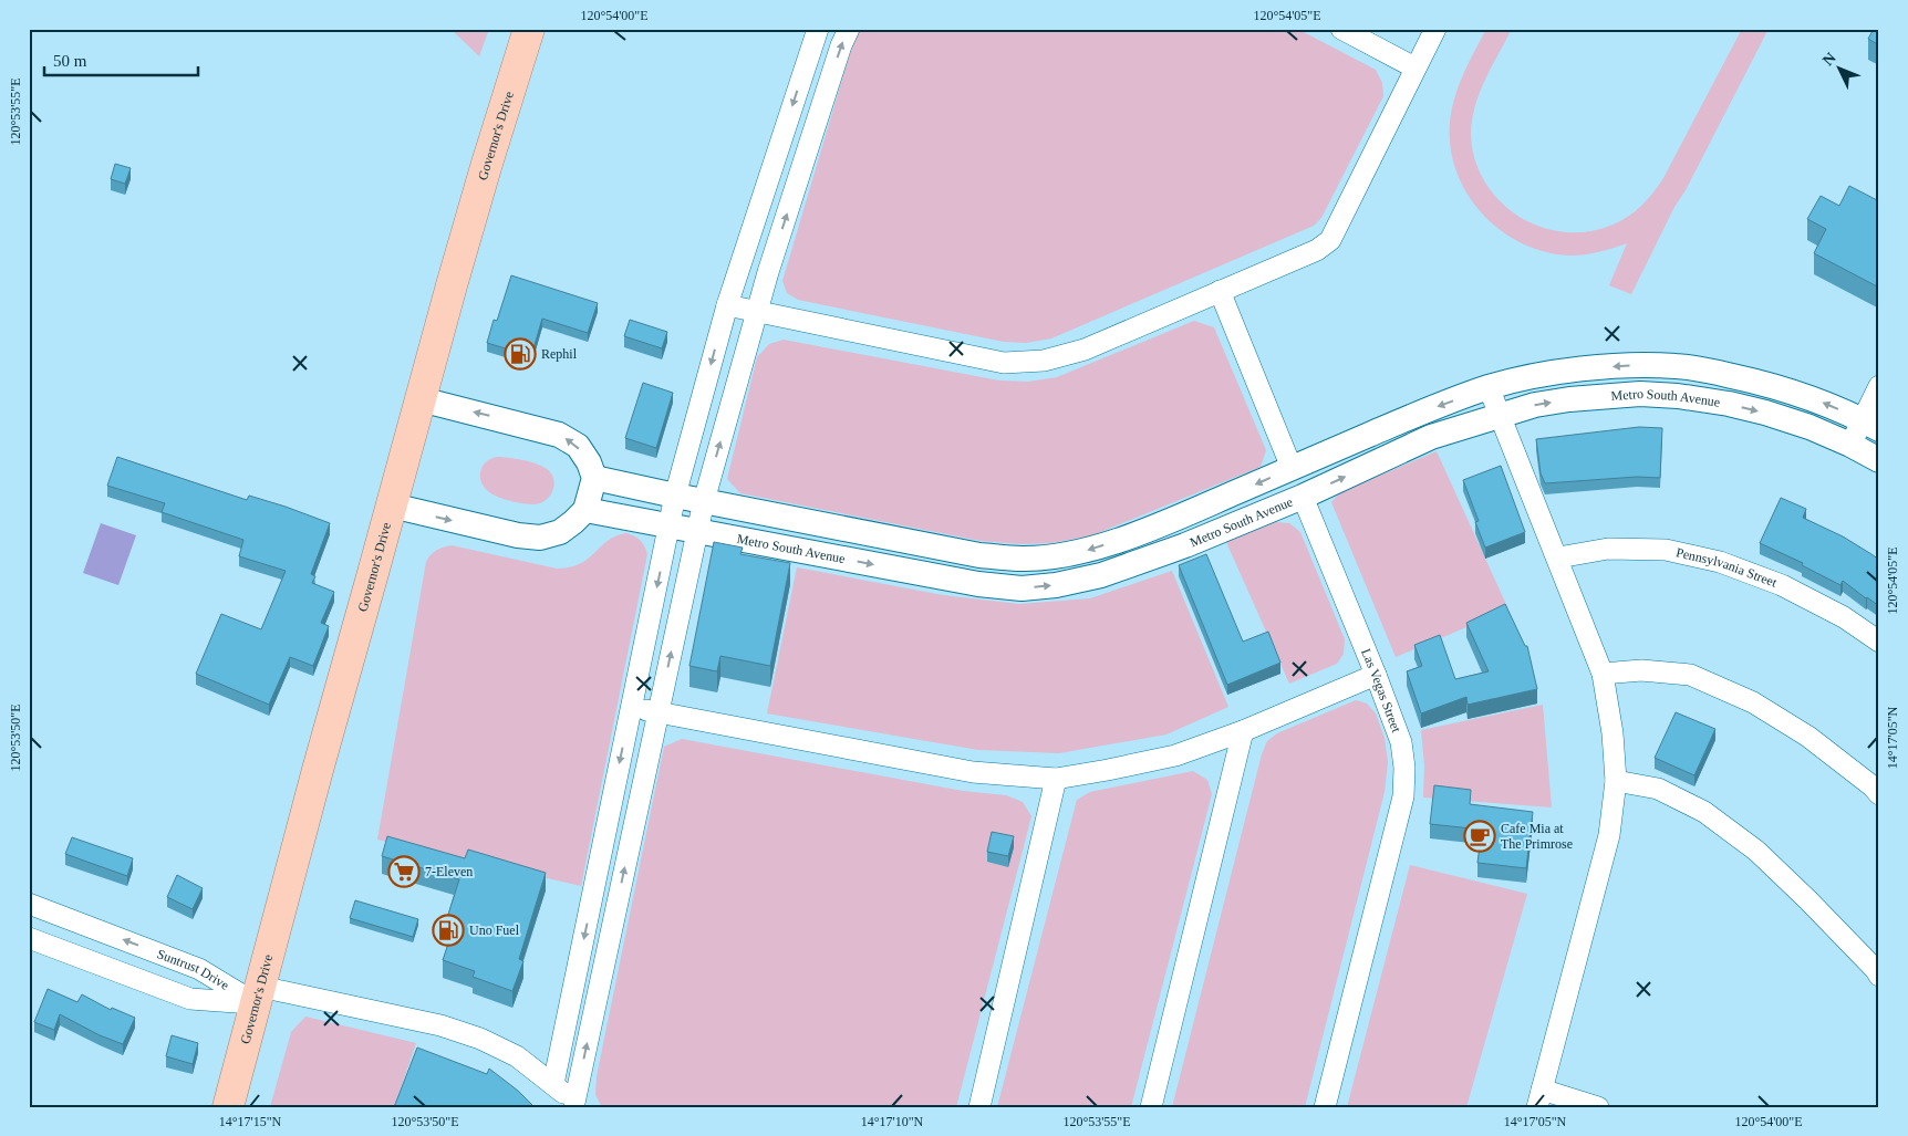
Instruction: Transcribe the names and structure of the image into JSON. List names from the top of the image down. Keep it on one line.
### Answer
{"streets":{"main road":["Governor's Drive"],"street":["Metro South Avenue","Pennsylvania Street","Las Vegas Street","Suntrust Drive"]},"crossings":[["Governor's Drive","Suntrust Drive"],["Metro South Avenue","Las Vegas Street"]],"places":{"fuel station":["Rephil","Uno Fuel"],"cafe":["Cafe Mia at The Primrose"],"supermarket":["7-Eleven"]},"scale_bar":"50 m","north":"top left","coordinates":["120°54'00\"E","120°54'05\"E","120°53'55\"E","14°17'05\"N","120°53'50\"E","14°17'15\"N","14°17'10\"N"]}
